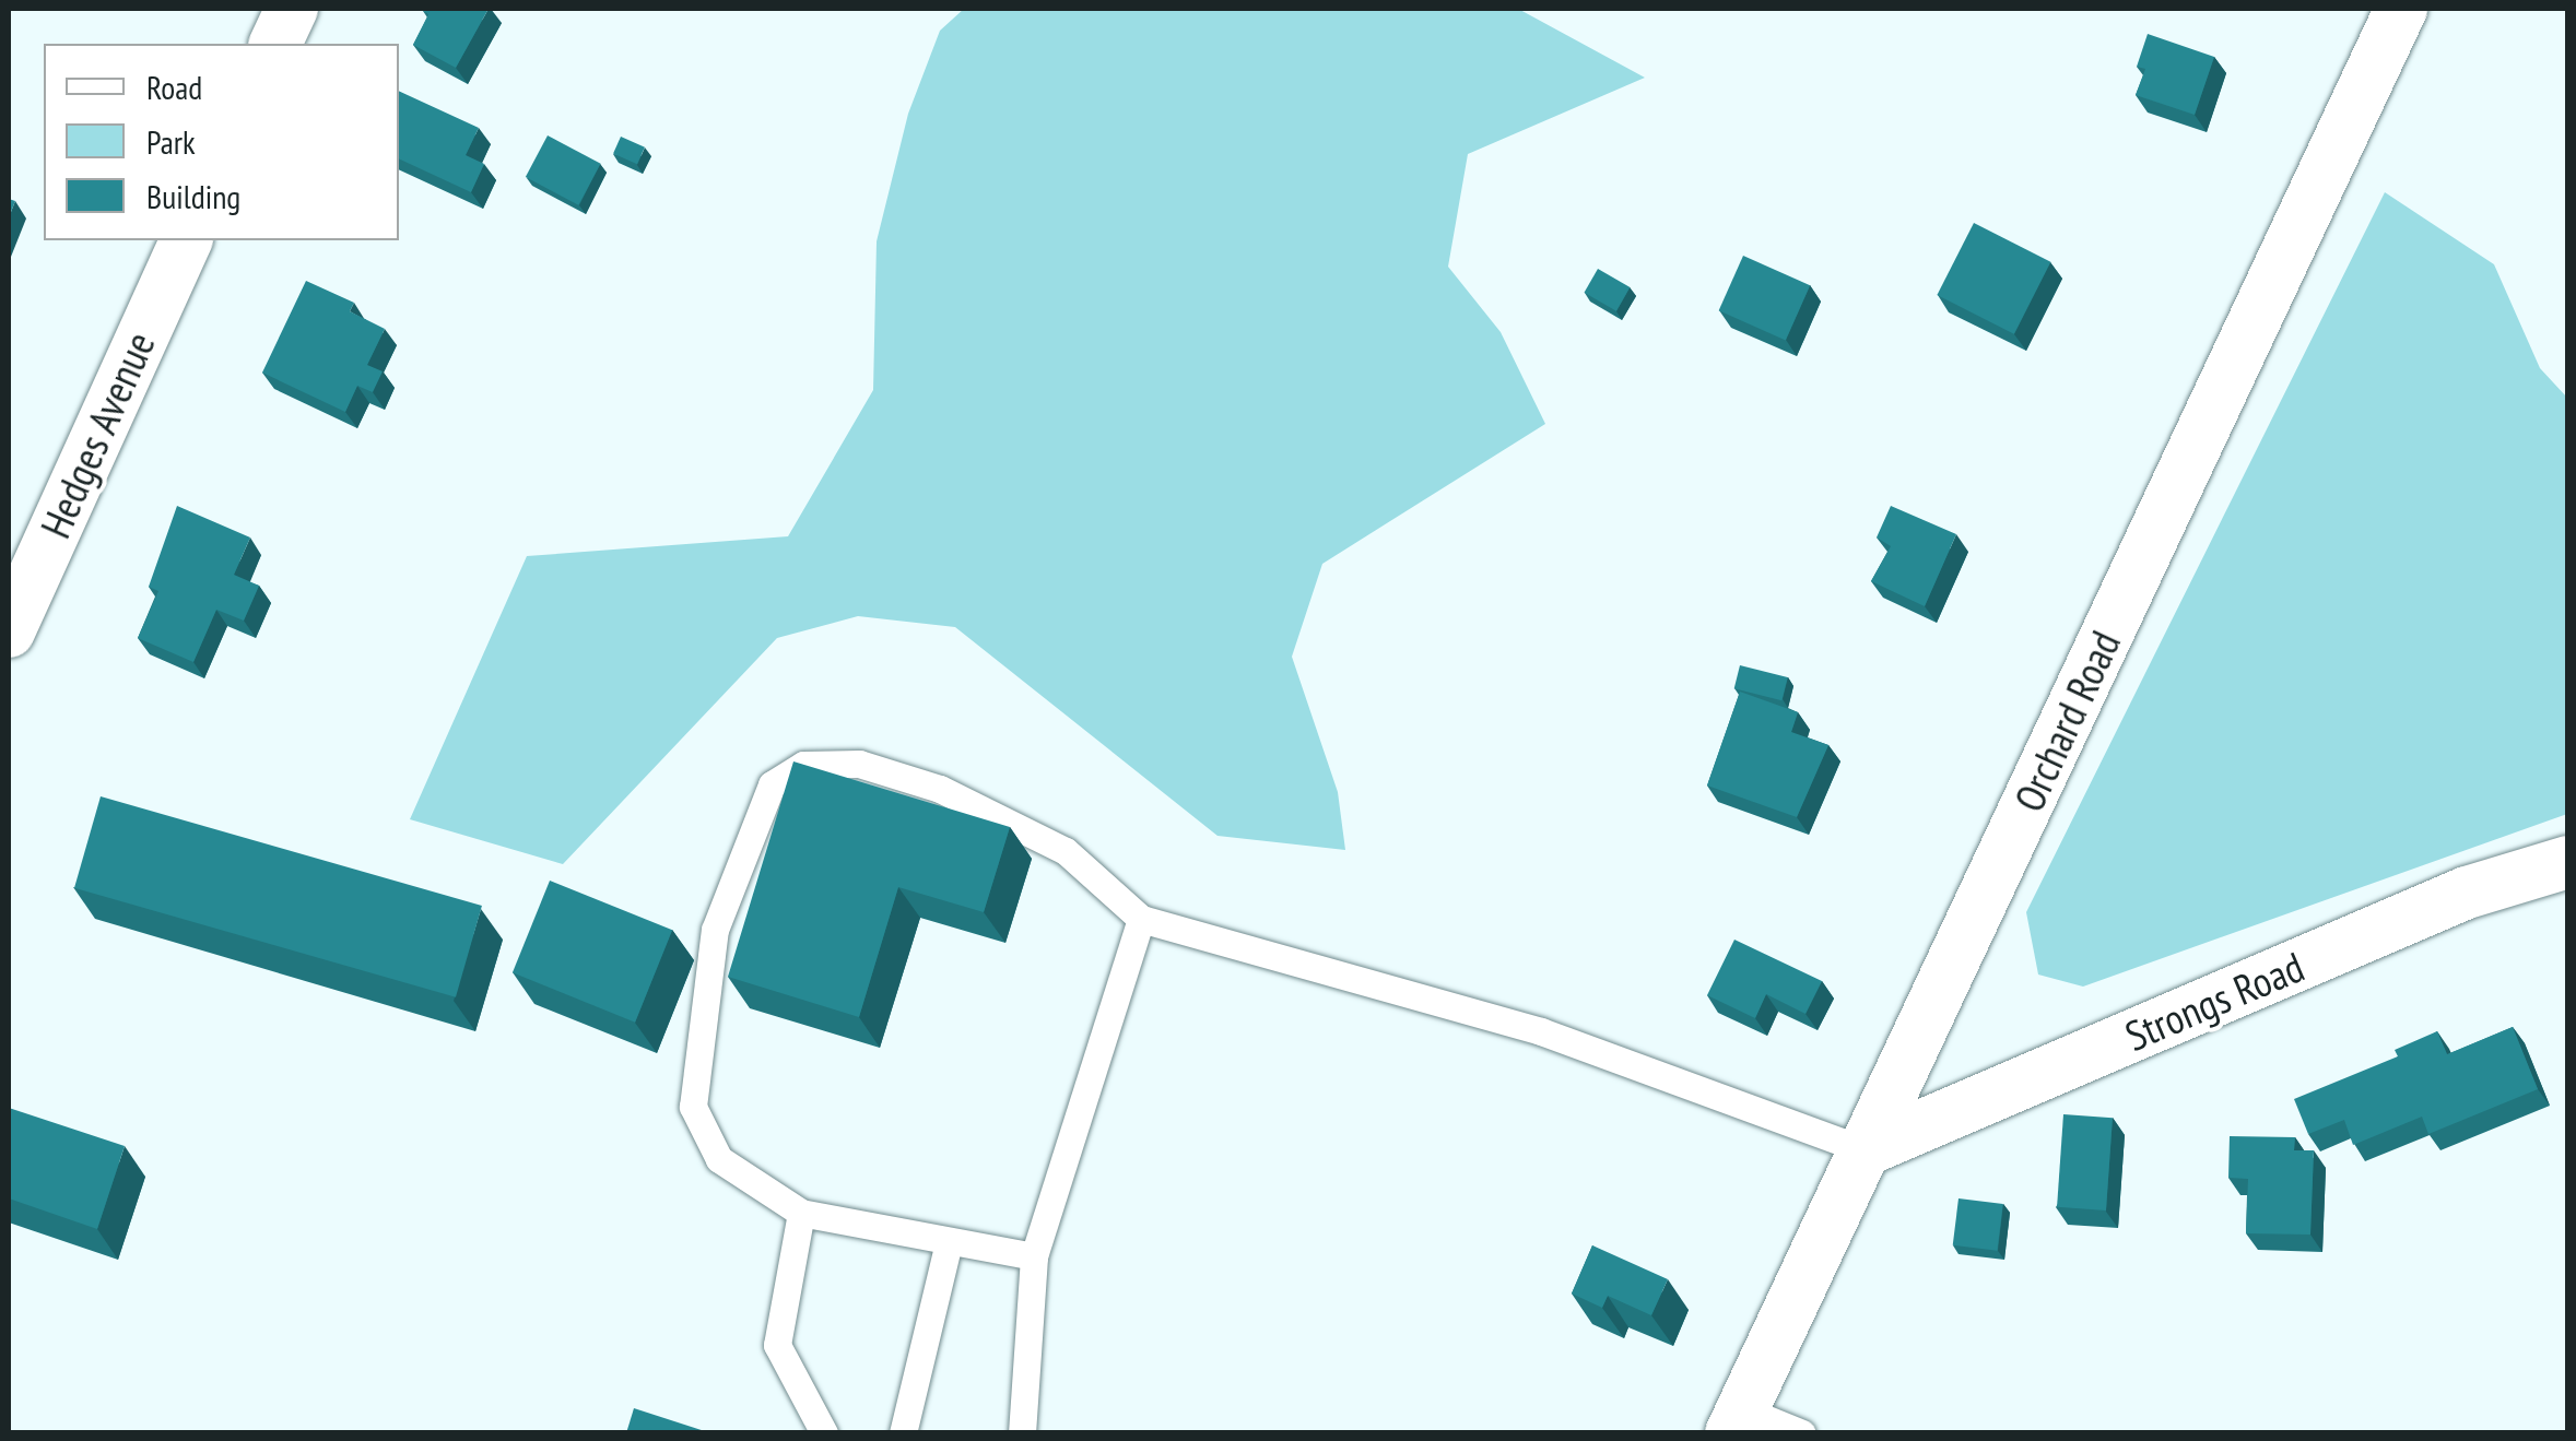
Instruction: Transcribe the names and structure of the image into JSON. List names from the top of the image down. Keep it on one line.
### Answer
{"streets":{"street":["Hedges Avenue","Orchard Road","Strongs Road"]},"crossings":[["Orchard Road","Strongs Road"]],"legend":["Road","Park","Building"]}
